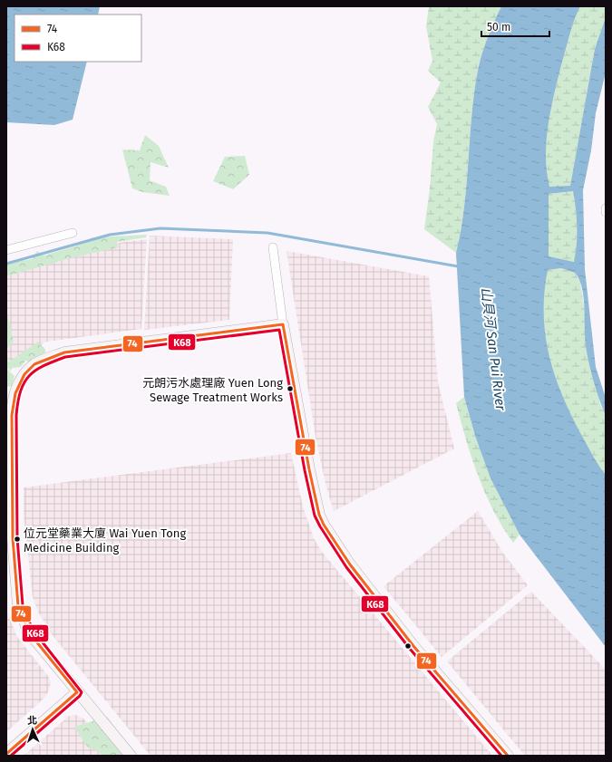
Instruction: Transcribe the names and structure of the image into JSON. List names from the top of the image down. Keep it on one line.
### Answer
{"water":["山貝河 San Pui River"],"places":["元朗污水處理廠 Yuen Long Sewage Treatment Works","位元堂藥業大廈 Wai Yuen Tong Medicine Building"],"lines":["transit line 74","transit line K68"],"legend":["74","K68"],"scale_bar":"50 m","north":"top"}
